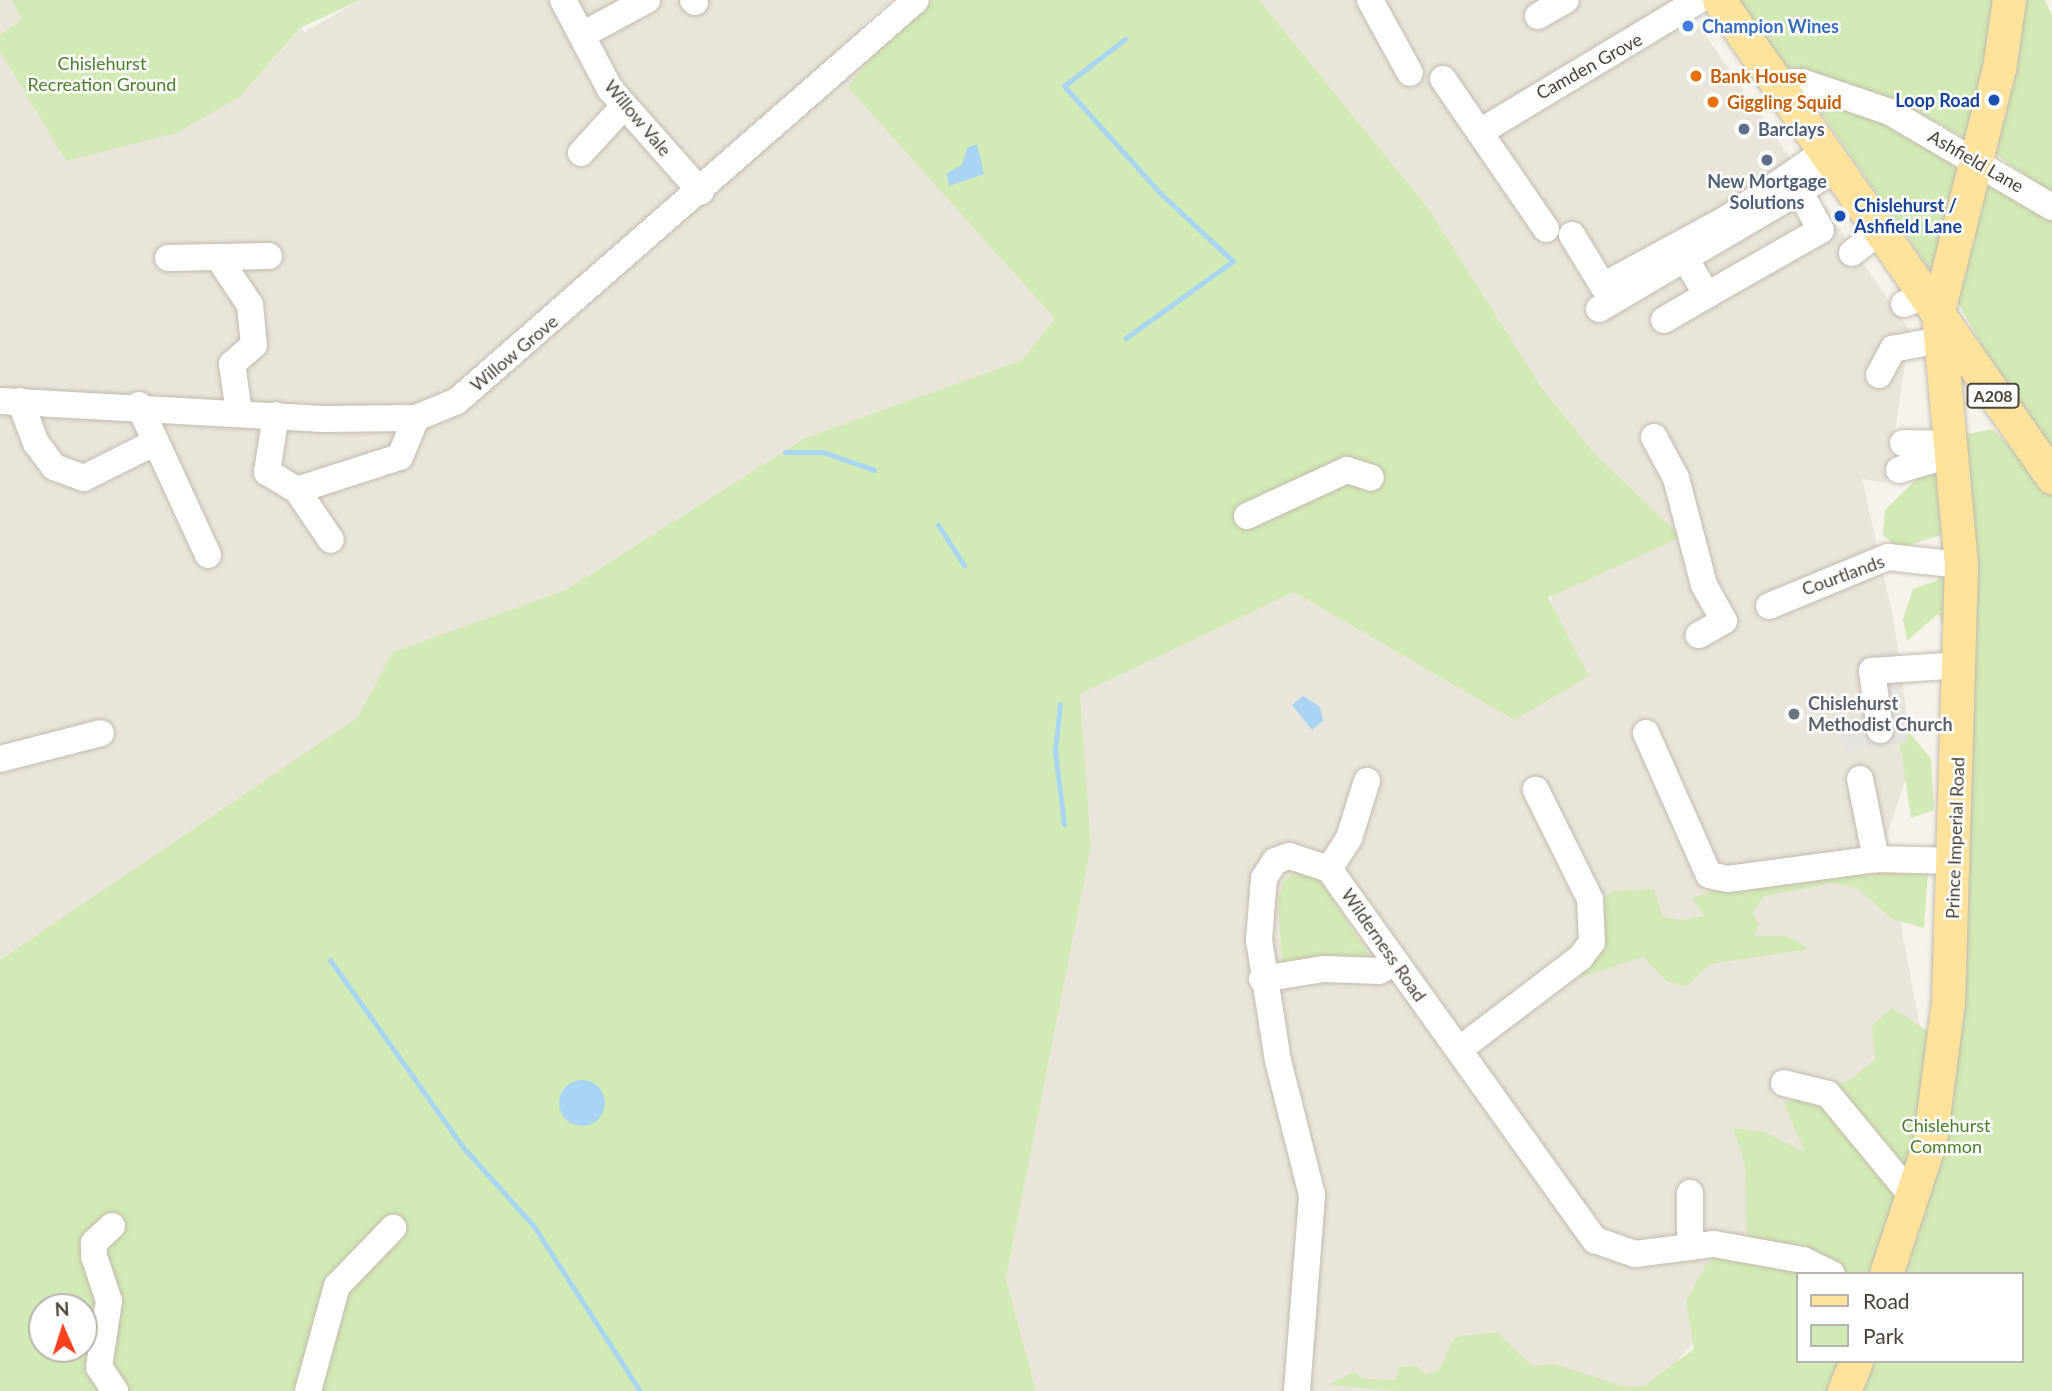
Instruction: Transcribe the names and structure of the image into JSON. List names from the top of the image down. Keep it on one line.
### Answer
{"streets":{"main road":["A208","Prince Imperial Road"],"street":["Camden Grove","Willow Vale","Ashfield Lane","Willow Grove","Courtlands","Wilderness Road"]},"crossings":[["Willow Vale","Willow Grove"],["Ashfield Lane","A208"],["A208","Prince Imperial Road"],["Courtlands","Prince Imperial Road"]],"parks":["Chislehurst Recreation Ground","Chislehurst Common"],"places":["Champion Wines","Bank House","Loop Road","Giggling Squid","Barclays","New Mortgage Solutions","Chislehurst / Ashfield Lane","Chislehurst Methodist Church"],"legend":["Road","Park"],"north":"top"}
